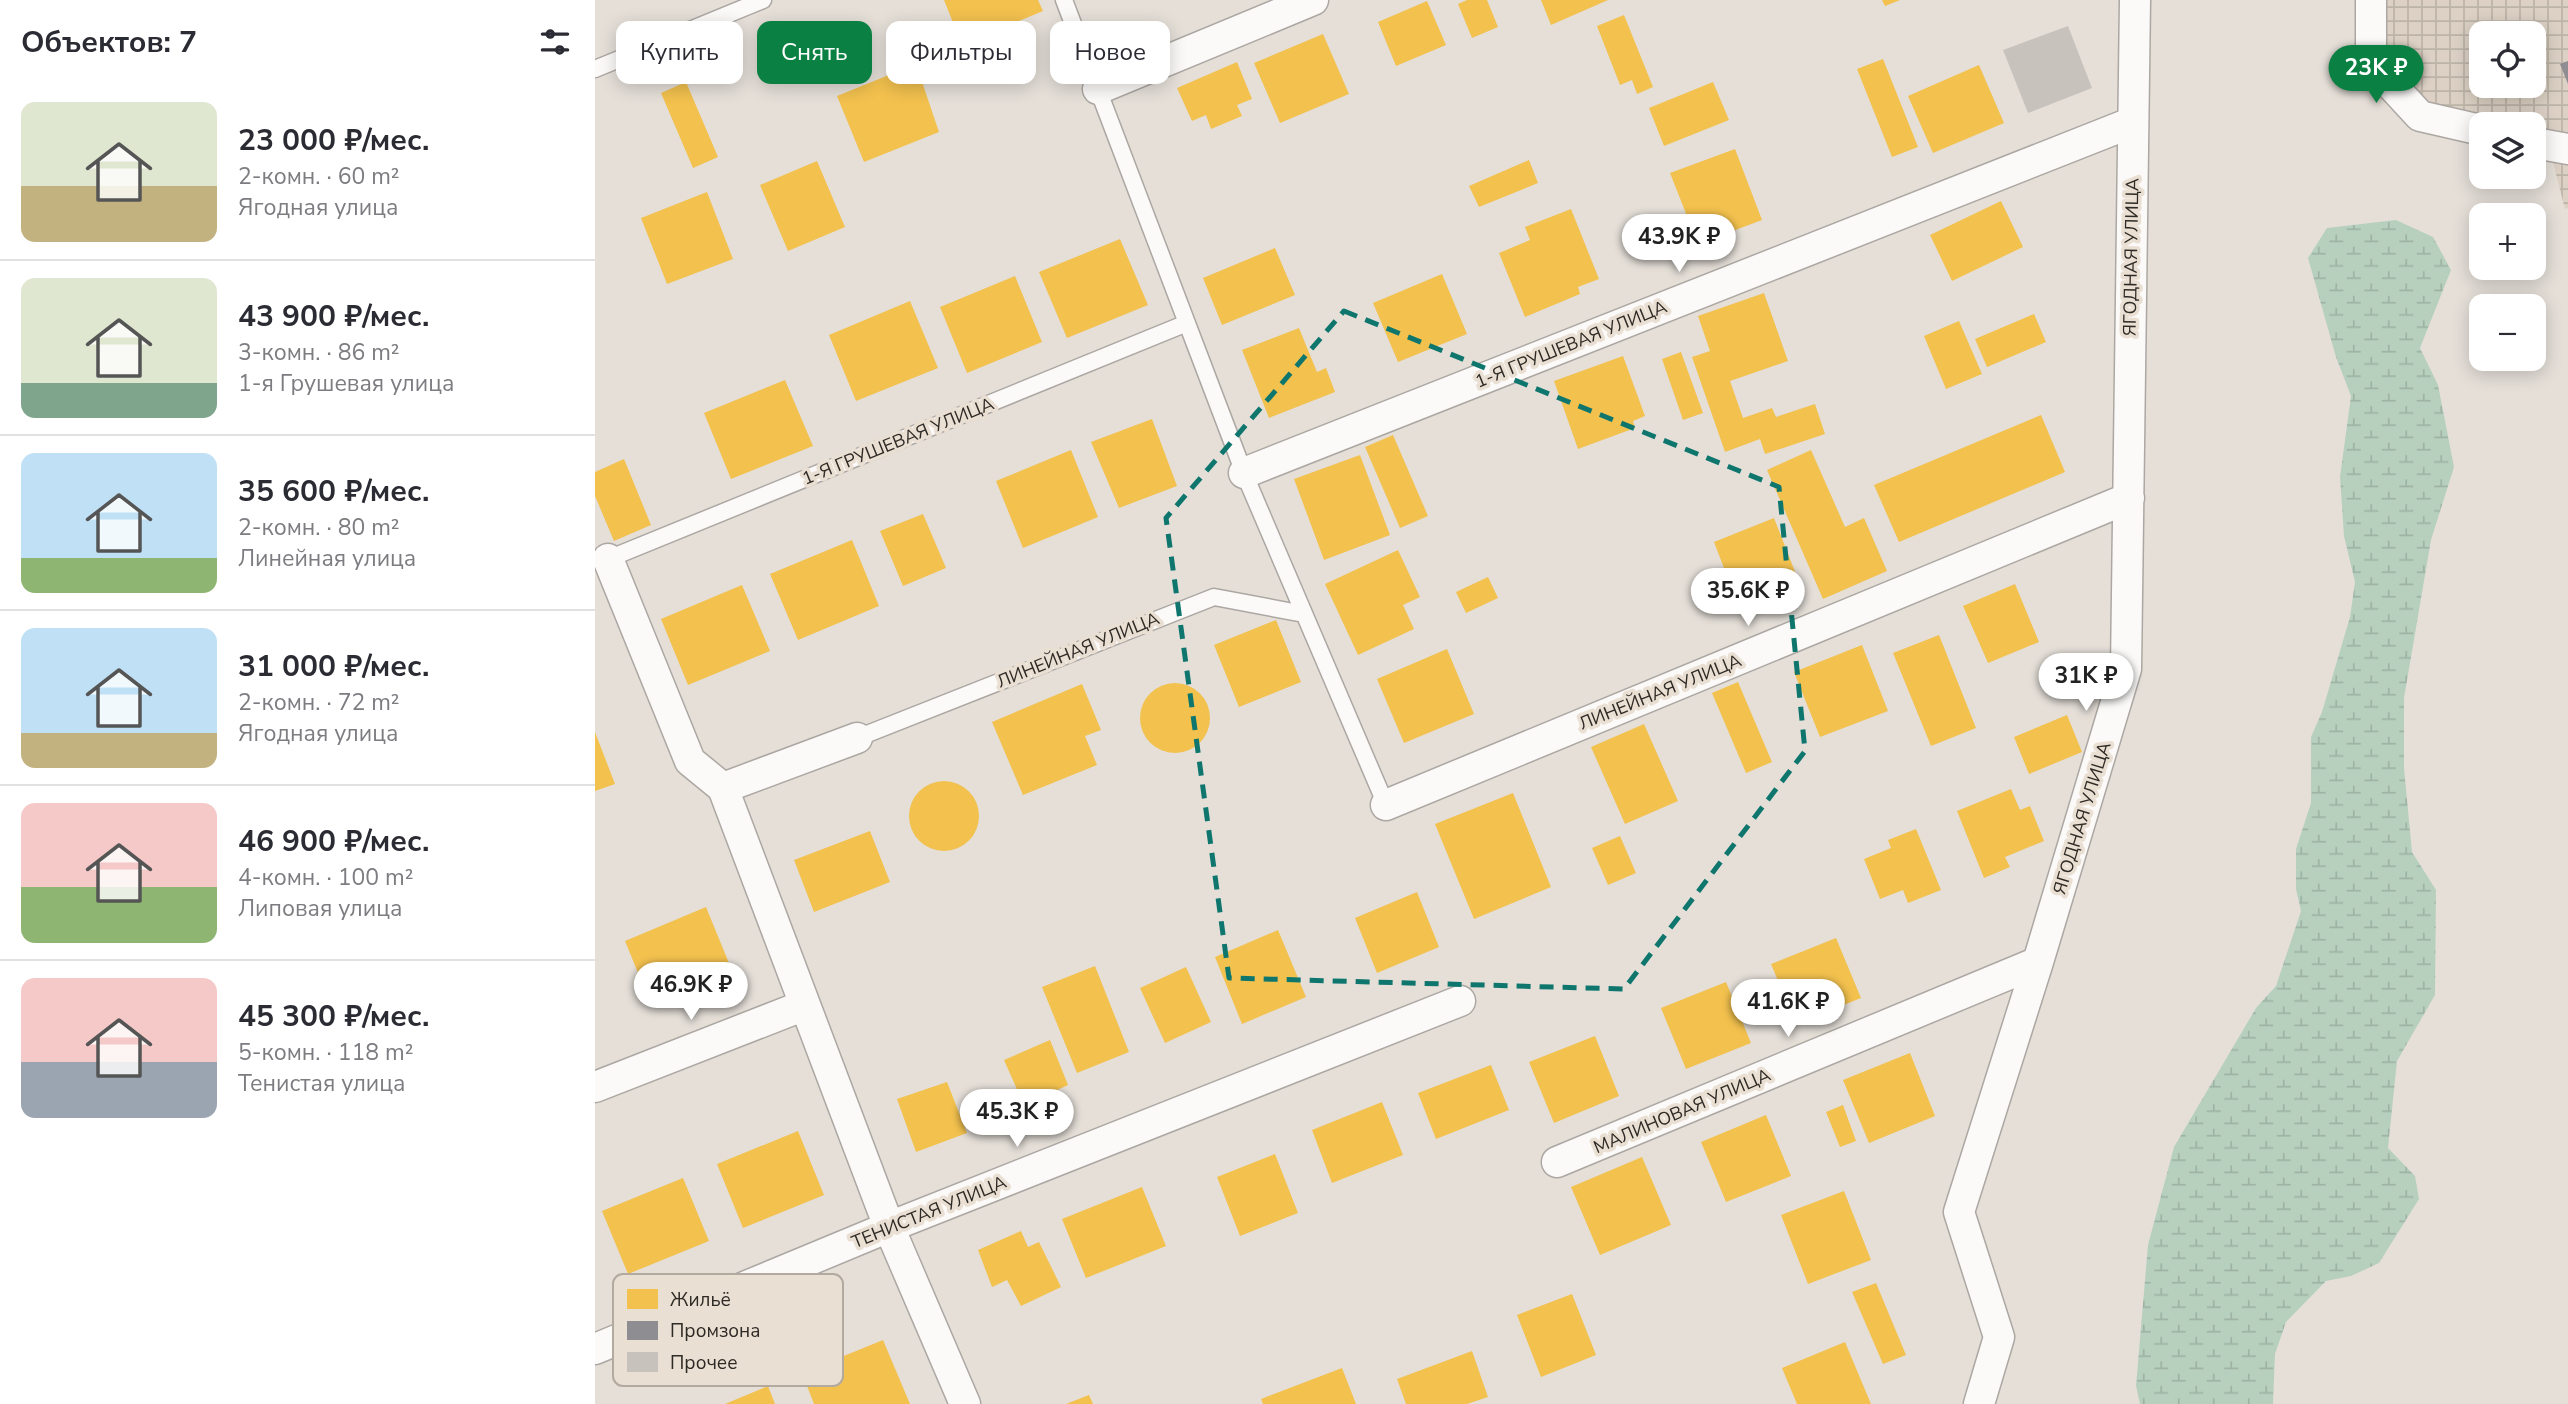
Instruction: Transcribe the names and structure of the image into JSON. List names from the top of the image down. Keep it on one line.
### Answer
{"streets":{"street":["ЯГОДНАЯ УЛИЦА","1-Я ГРУШЕВАЯ УЛИЦА","ЛИНЕЙНАЯ УЛИЦА","МАЛИНОВАЯ УЛИЦА","ТЕНИСТАЯ УЛИЦА"]},"crossings":[["ЯГОДНАЯ УЛИЦА","1-Я ГРУШЕВАЯ УЛИЦА"],["ЯГОДНАЯ УЛИЦА","ЛИНЕЙНАЯ УЛИЦА"],["ЯГОДНАЯ УЛИЦА","МАЛИНОВАЯ УЛИЦА"]],"legend":["Жильё","Промзона","Прочее"],"page":{"heading":"Объектов: 7","map_buttons":["+","−"],"chip":["Купить","Снять","Фильтры","Новое"],"price":["23K ₽","43.9K ₽","35.6K ₽","31K ₽","46.9K ₽","41.6K ₽","45.3K ₽"],"list":[{"name":"23 000 ₽/мес.","note":"2-комн. · 60 m² · Ягодная улица"},{"name":"43 900 ₽/мес.","note":"3-комн. · 86 m² · 1-я Грушевая улица"},{"name":"35 600 ₽/мес.","note":"2-комн. · 80 m² · Линейная улица"},{"name":"31 000 ₽/мес.","note":"2-комн. · 72 m² · Ягодная улица"},{"name":"46 900 ₽/мес.","note":"4-комн. · 100 m² · Липовая улица"},{"name":"45 300 ₽/мес.","note":"5-комн. · 118 m² · Тенистая улица"}]}}
